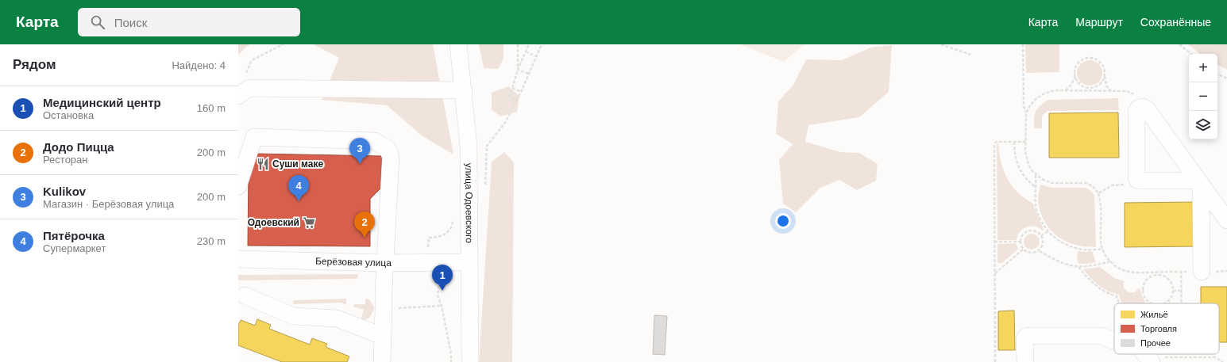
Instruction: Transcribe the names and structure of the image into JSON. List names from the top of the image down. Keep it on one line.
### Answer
{"streets":{"street":["улица Одоевского","Берёзовая улица"]},"crossings":[["улица Одоевского","Берёзовая улица"]],"places":{"restaurant":["Суши маке"],"supermarket":["Одоевский"]},"legend":["Жильё","Торговля","Прочее"],"page":{"header":"Карта","search":"Поиск","nav":["Карта","Маршрут","Сохранённые"],"heading":["Рядом","Найдено: 4"],"map_buttons":["+","−"],"list":[{"mark":"1","name":"Медицинский центр","note":"Остановка","value":"160 m"},{"mark":"2","name":"Додо Пицца","note":"Ресторан","value":"200 m"},{"mark":"3","name":"Kulikov","note":"Магазин · Берёзовая улица","value":"200 m"},{"mark":"4","name":"Пятёрочка","note":"Супермаркет","value":"230 m"}],"pins":["3","4","2","1"]}}
